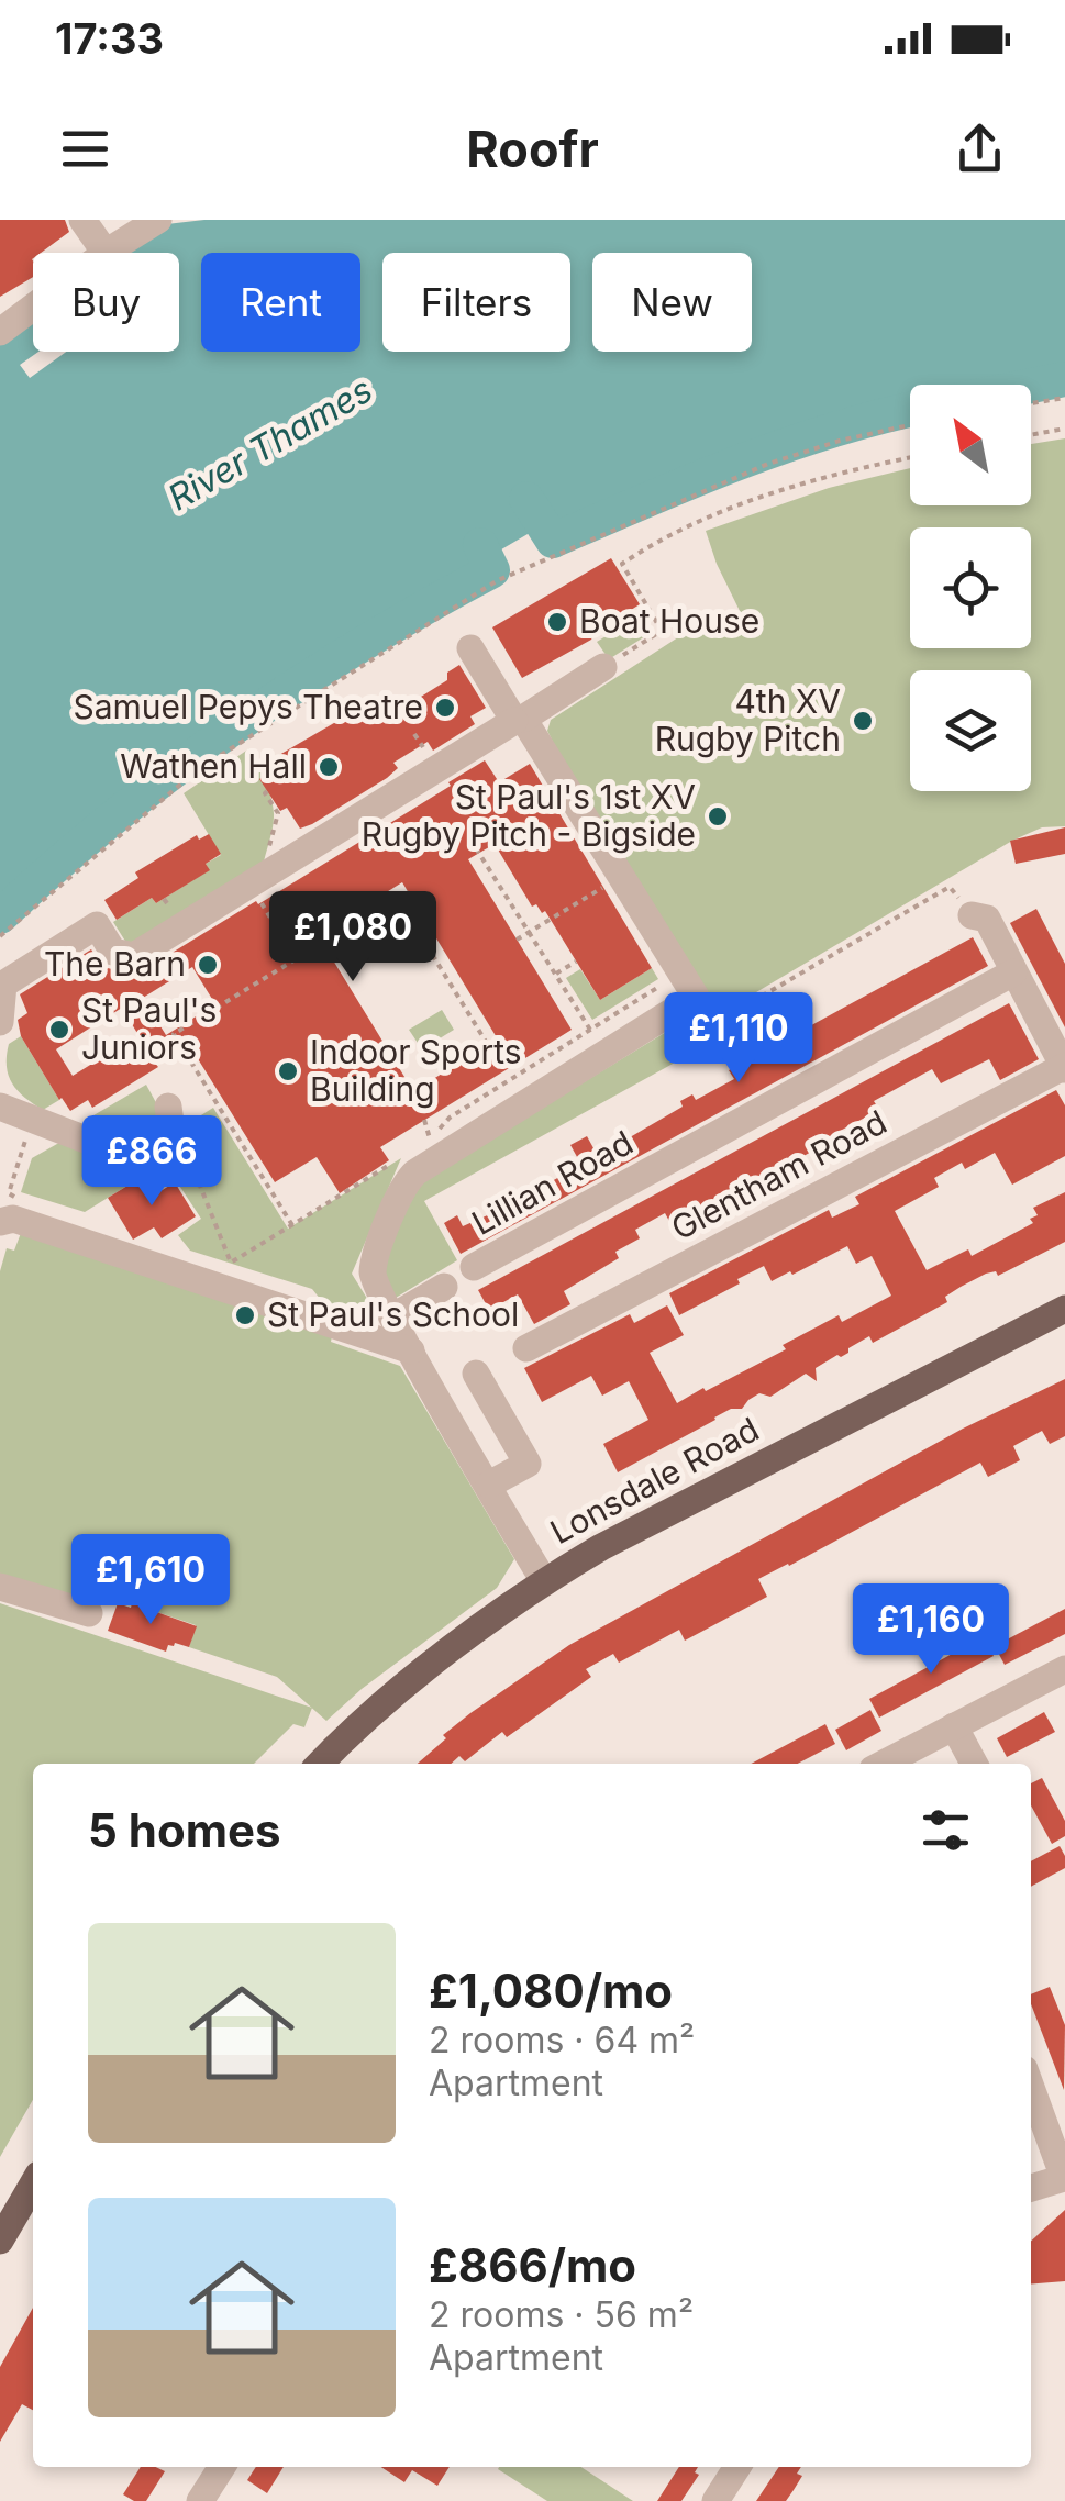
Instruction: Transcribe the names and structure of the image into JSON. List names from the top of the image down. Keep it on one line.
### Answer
{"streets":{"main road":["Lonsdale Road"],"street":["Glentham Road","Lillian Road"]},"water":["River Thames"],"places":["Boat House","Samuel Pepys Theatre","4th XV Rugby Pitch","Wathen Hall","St Paul's 1st XV Rugby Pitch - Bigside","The Barn","St Paul's Juniors","Indoor Sports Building","St Paul's School"],"north":"top left","page":{"status":"17:33","header":"Roofr","chip":["Buy","Rent","Filters","New"],"price":["£1,080","£1,110","£866","£1,610","£1,160"],"heading":"5 homes","list":[{"name":"£1,080/mo","note":"2 rooms · 64 m² · Apartment"},{"name":"£866/mo","note":"2 rooms · 56 m² · Apartment"}]}}
